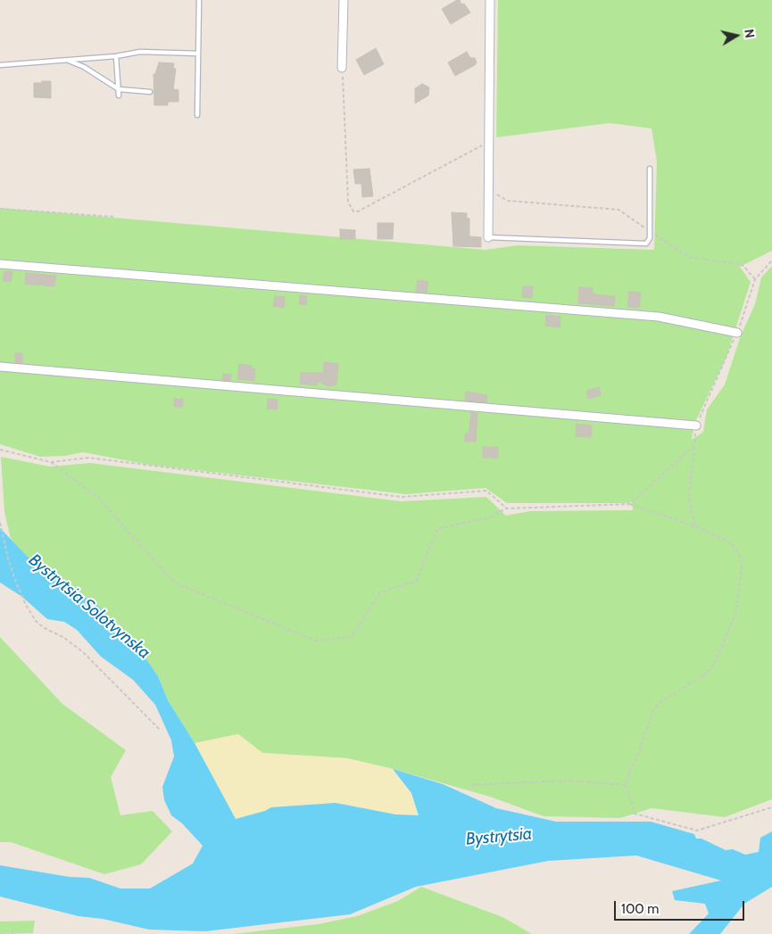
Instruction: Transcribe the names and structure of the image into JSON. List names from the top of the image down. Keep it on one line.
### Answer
{"water":["Bystrytsia Solotvynska","Bystrytsia"],"scale_bar":"100 m","north":"right"}
